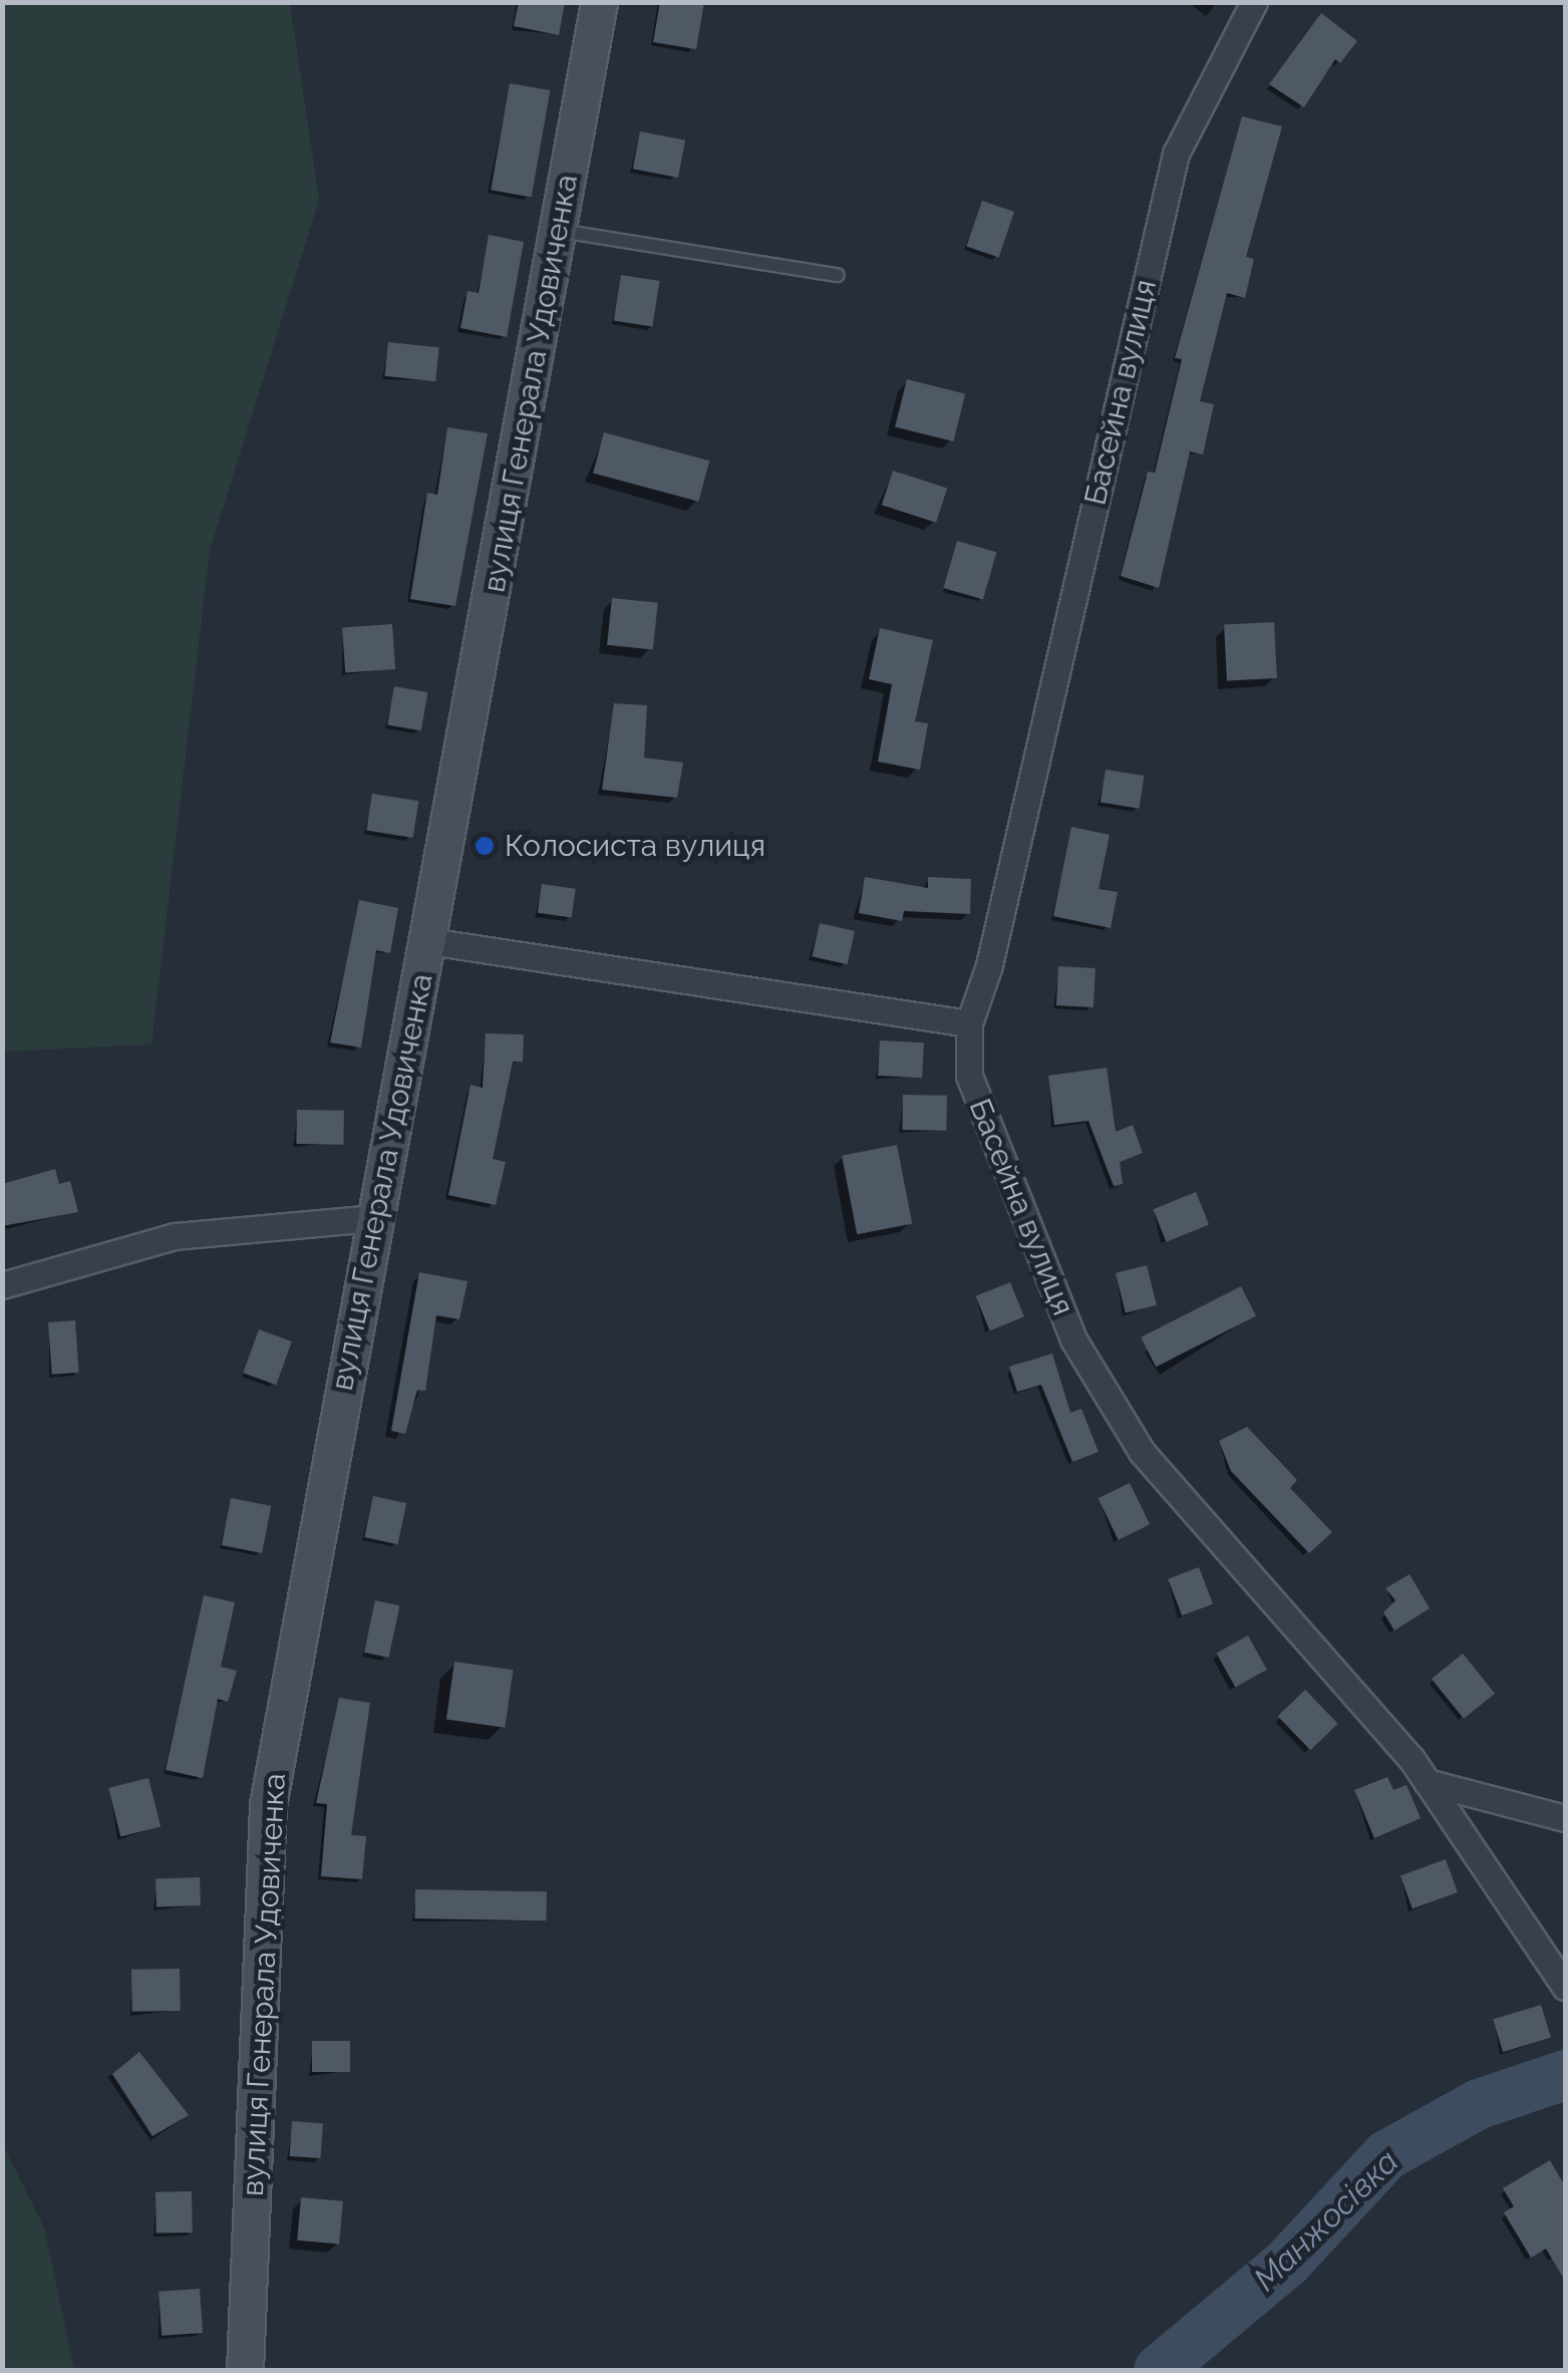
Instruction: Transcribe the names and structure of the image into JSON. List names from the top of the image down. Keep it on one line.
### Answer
{"streets":{"main road":["вулиця Генерала Удовиченка"],"street":["Басейна вулиця"]},"water":["Манжосівка"],"places":["Колосиста вулиця"]}
